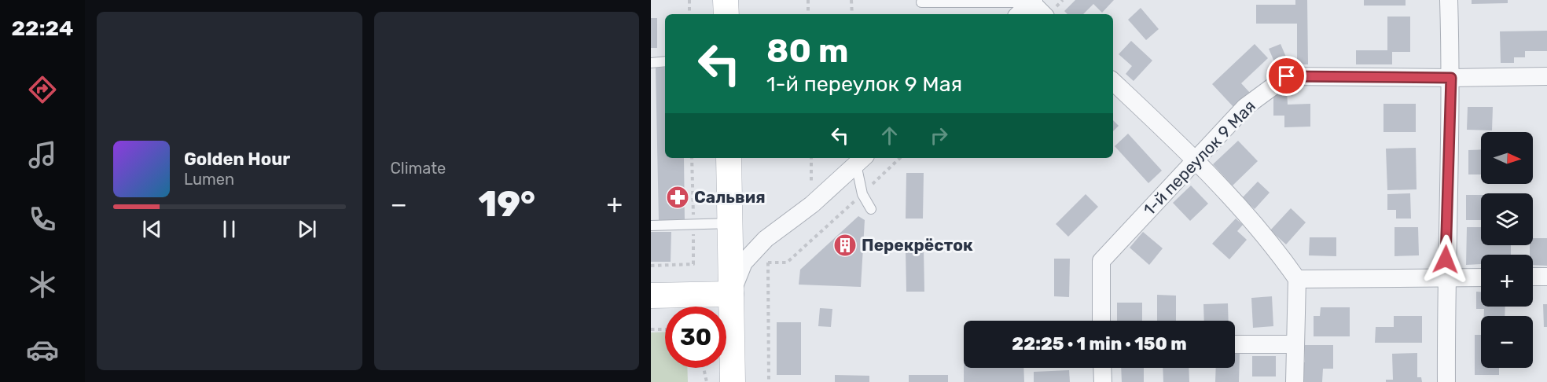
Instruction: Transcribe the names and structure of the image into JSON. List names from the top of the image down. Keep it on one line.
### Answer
{"streets":{"street":["1-й переулок 9 Мая"]},"places":{"pharmacy":["Сальвия"],"building":["Перекрёсток"]},"north":"right","page":{"tabs":"22:24","tile":"Climate","turn":["80 m","1-й переулок 9 Мая"],"map_buttons":["+","−"],"song":["Golden Hour","Lumen"],"heat":["−","19°","+"],"limit":"30","trip":"22:25 · 1 min · 150 m"}}
